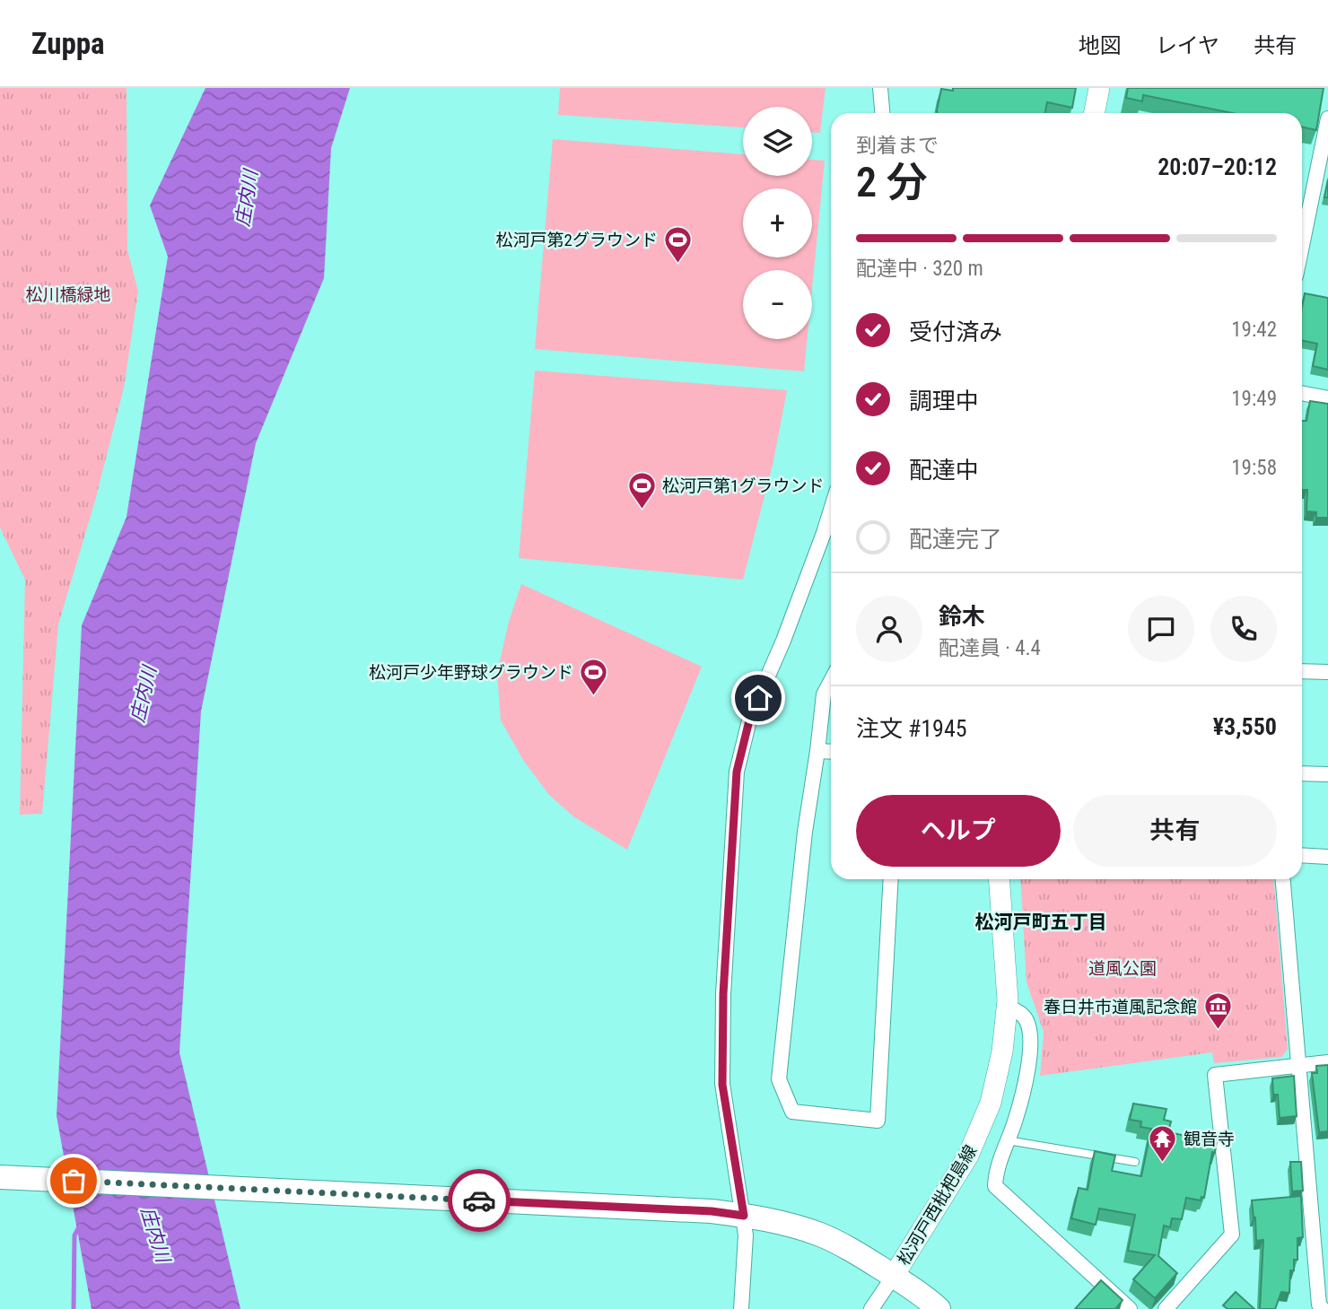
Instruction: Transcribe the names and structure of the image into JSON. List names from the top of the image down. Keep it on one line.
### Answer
{"streets":{"main road":["松河戸西枇杷島線"]},"districts":["松河戸町五丁目"],"water":["庄内川"],"parks":["松川橋緑地","道風公園"],"places":{"sports":["松河戸第2グラウンド","松河戸第1グラウンド","松河戸少年野球グラウンド"],"museum":["春日井市道風記念館"],"temple":["観音寺"]},"page":{"header":"Zuppa","nav":["地図","レイヤ","共有"],"map_buttons":["+","−"],"heading":["2 分","到着まで","20:07–20:12"],"panel":["鈴木","配達員 · 4.4","注文 #1945","¥3,550"],"bar":"配達中 · 320 m","list":[["受付済み","19:42"],["調理中","19:49"],["配達中","19:58"],"配達完了"],"buttons":["ヘルプ","共有"]}}
